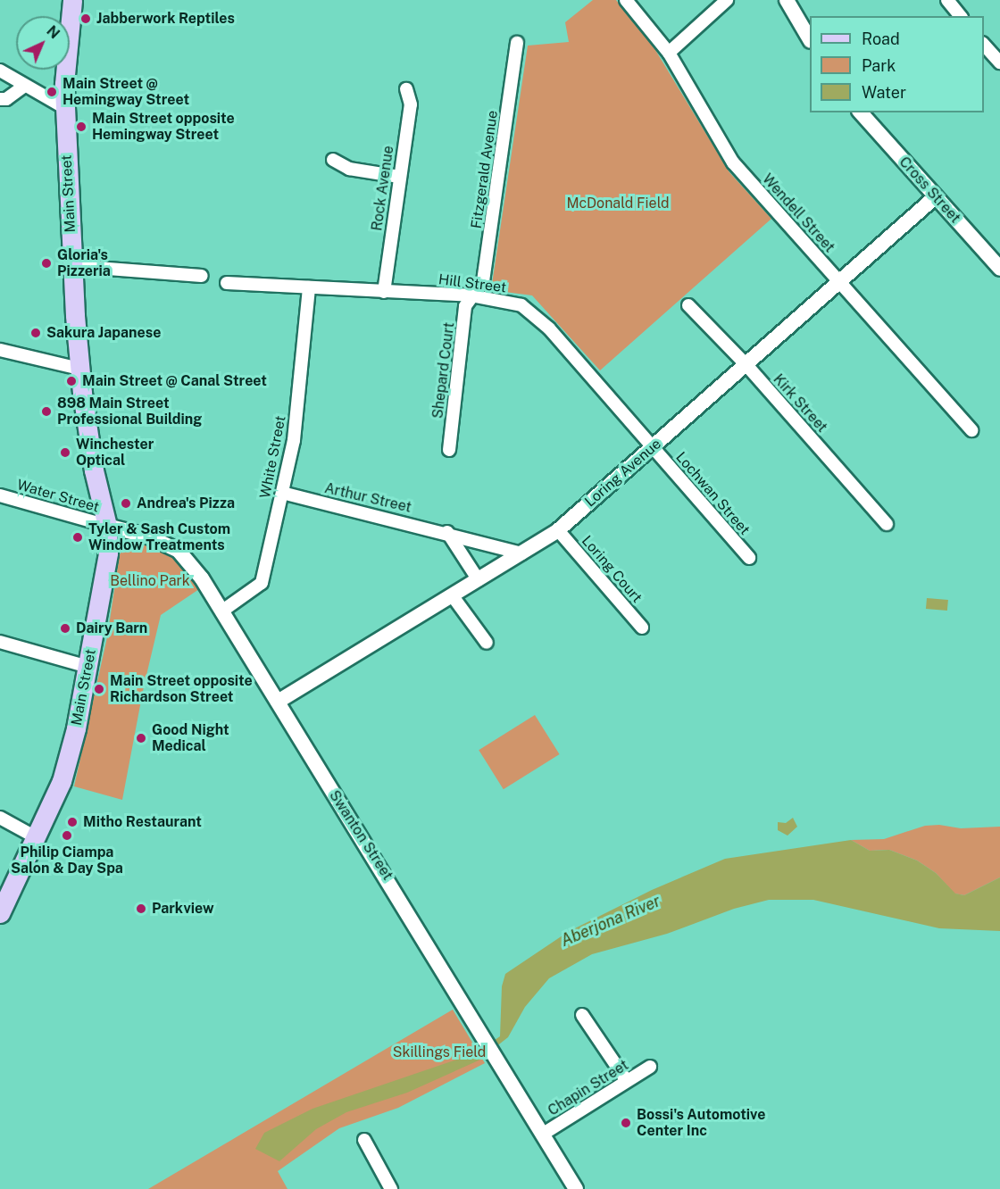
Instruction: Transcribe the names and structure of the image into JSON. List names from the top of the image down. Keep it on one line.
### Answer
{"streets":{"main road":["Main Street"],"street":["Fitzgerald Avenue","Rock Avenue","Cross Street","Wendell Street","Hill Street","Shepard Court","Kirk Street","White Street","Loring Avenue","Lochwan Street","Water Street","Arthur Street","Loring Court","Swanton Street","Chapin Street"]},"crossings":[["Fitzgerald Avenue","Hill Street"],["Fitzgerald Avenue","Shepard Court"],["Rock Avenue","Hill Street"],["Cross Street","Loring Avenue"],["Main Street","Water Street"],["Main Street","Swanton Street"],["Wendell Street","Loring Avenue"],["Hill Street","Shepard Court"],["Hill Street","White Street"],["Hill Street","Loring Avenue"],["Hill Street","Lochwan Street"],["Kirk Street","Loring Avenue"],["White Street","Arthur Street"],["White Street","Swanton Street"],["Loring Avenue","Lochwan Street"],["Loring Avenue","Arthur Street"],["Loring Avenue","Loring Court"],["Loring Avenue","Swanton Street"],["Water Street","Swanton Street"],["Swanton Street","Chapin Street"]],"water":["Aberjona River"],"parks":["McDonald Field","Bellino Park","Skillings Field"],"places":["Jabberwork Reptiles","Main Street @ Hemingway Street","Main Street opposite Hemingway Street","Gloria's Pizzeria","Sakura Japanese","Main Street @ Canal Street","898 Main Street Professional Building","Winchester Optical","Andrea's Pizza","Tyler & Sash Custom Window Treatments","Dairy Barn","Main Street opposite Richardson Street","Good Night Medical","Mitho Restaurant","Philip Ciampa Salon & Day Spa","Parkview","Bossi's Automotive Center Inc"],"legend":["Road","Park","Water"],"north":"top right"}
